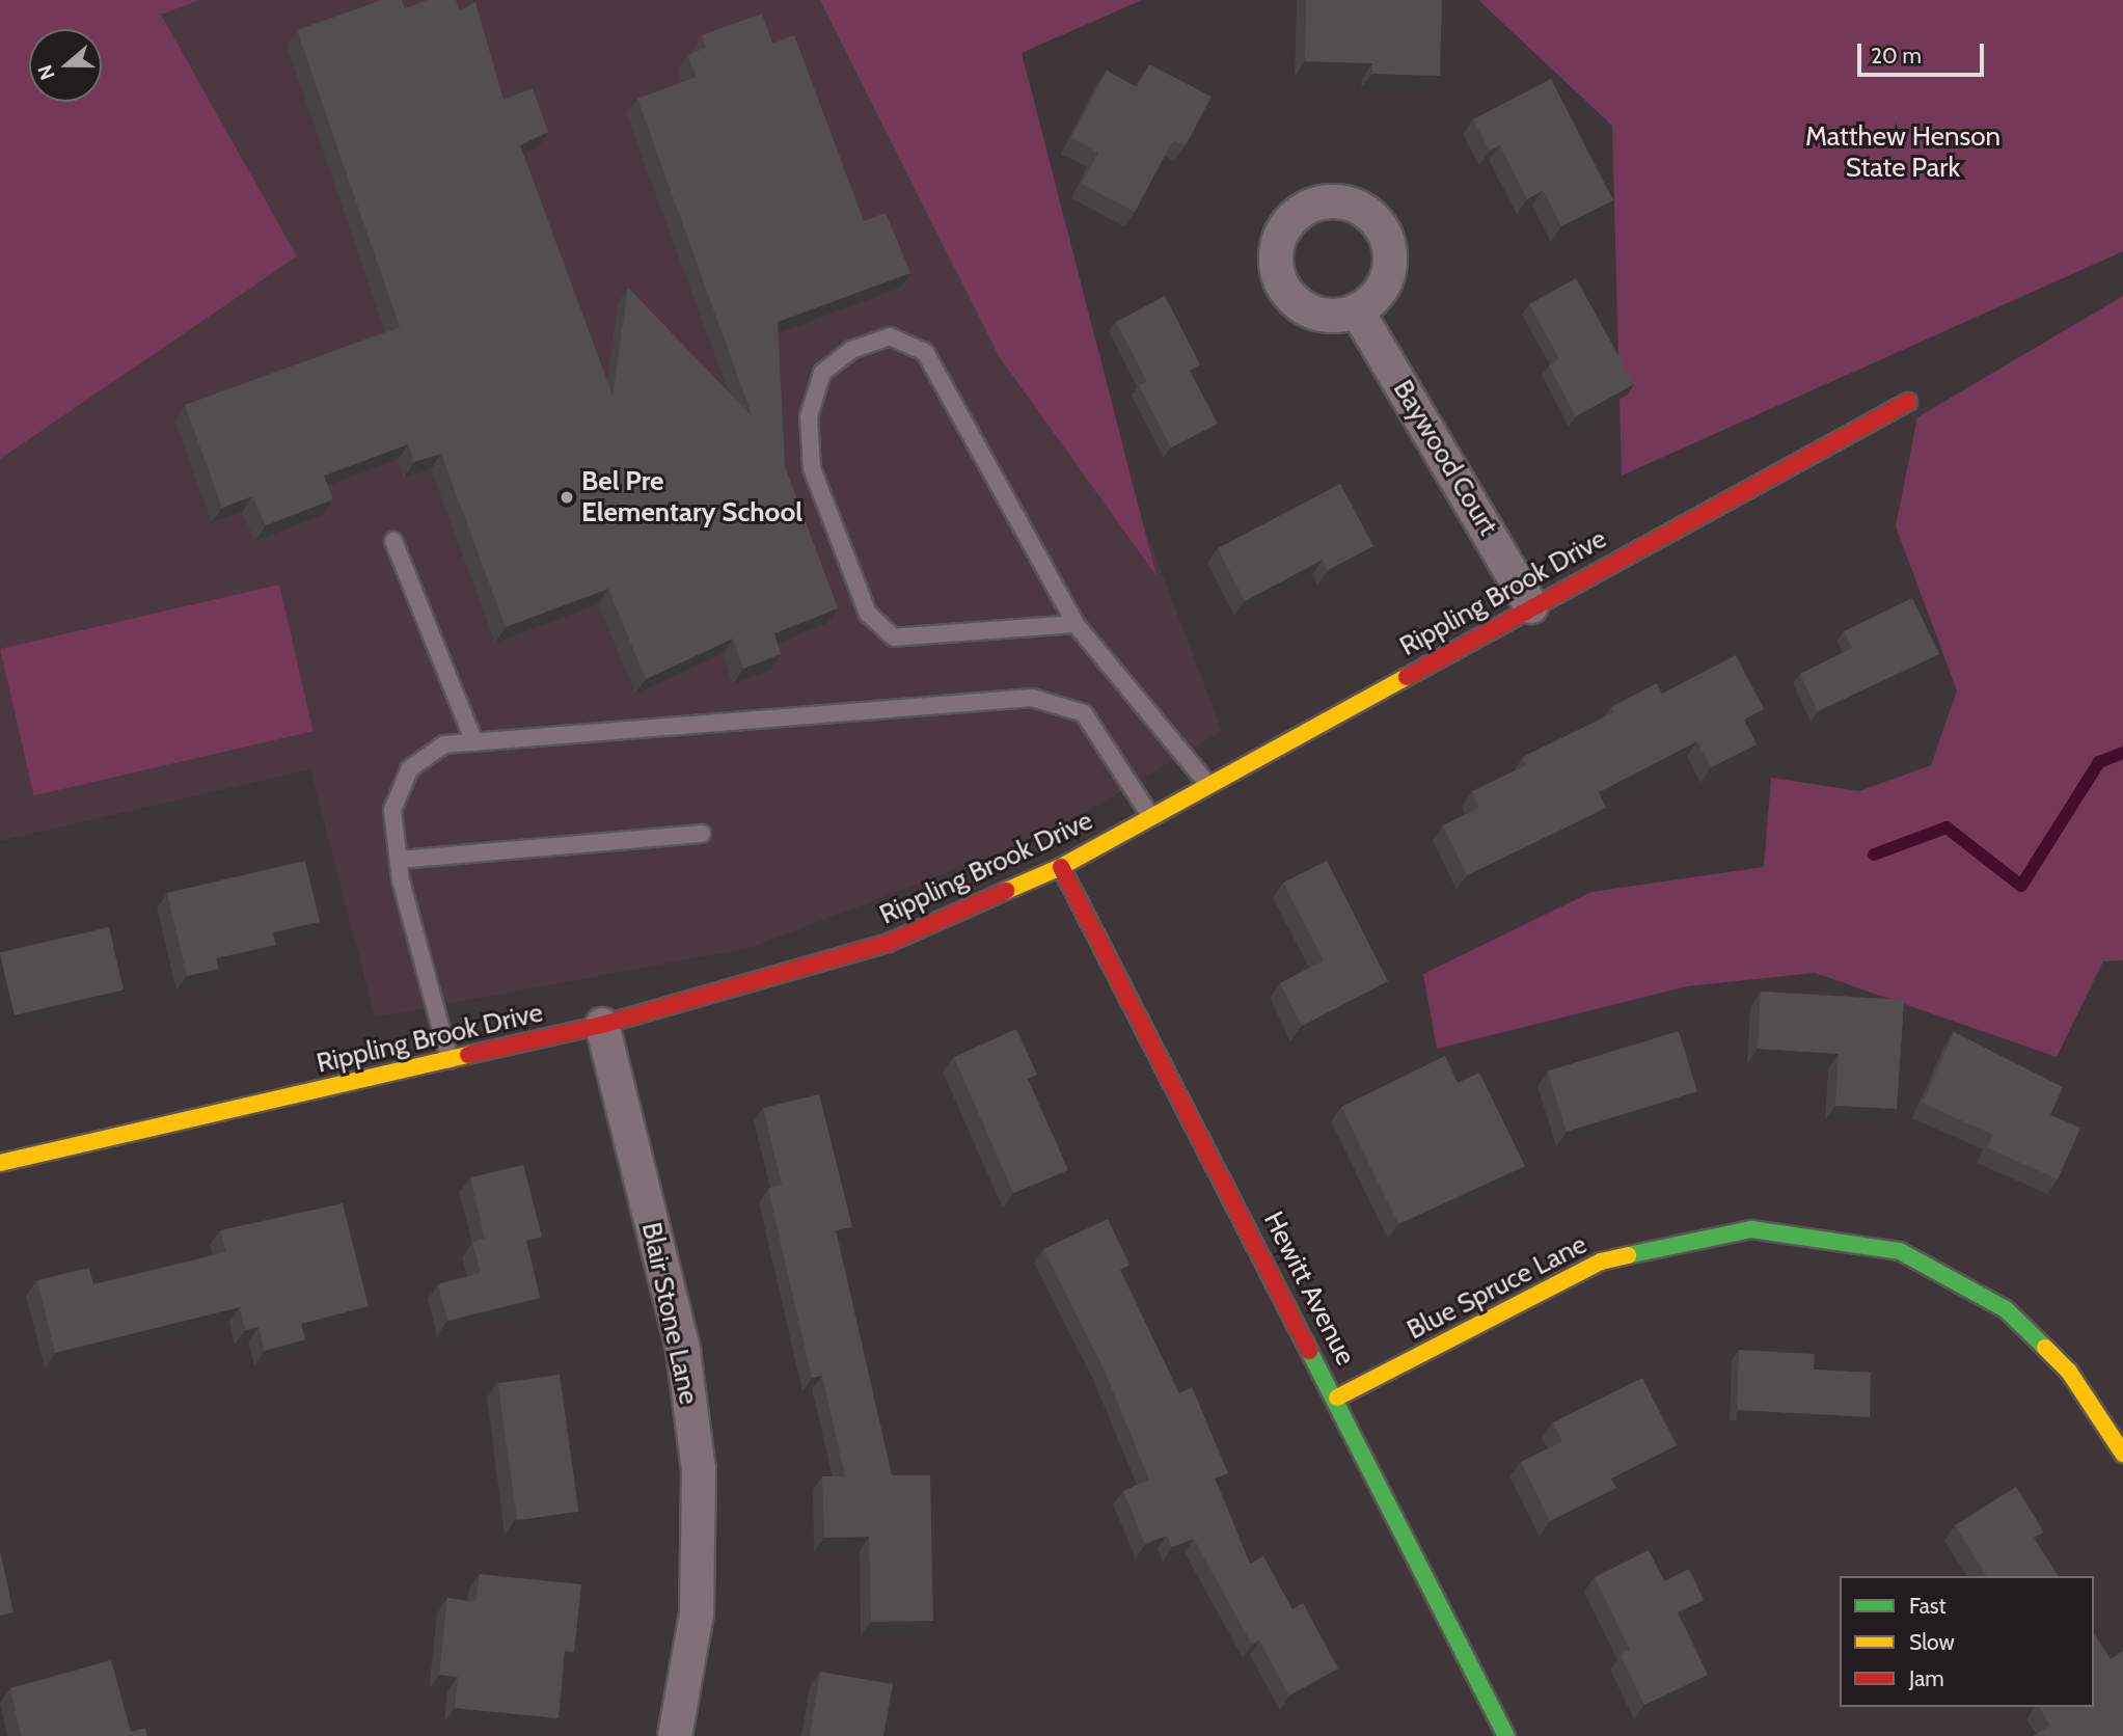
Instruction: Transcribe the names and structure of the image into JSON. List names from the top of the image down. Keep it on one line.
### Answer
{"streets":{"street":["Baywood Court","Rippling Brook Drive","Blue Spruce Lane","Hewitt Avenue","Blair Stone Lane"]},"crossings":[["Baywood Court","Rippling Brook Drive"],["Rippling Brook Drive","Hewitt Avenue"],["Rippling Brook Drive","Blair Stone Lane"],["Blue Spruce Lane","Hewitt Avenue"]],"parks":["Matthew Henson State Park"],"places":["Bel Pre Elementary School"],"legend":["Fast","Slow","Jam"],"scale_bar":"20 m","north":"left"}
